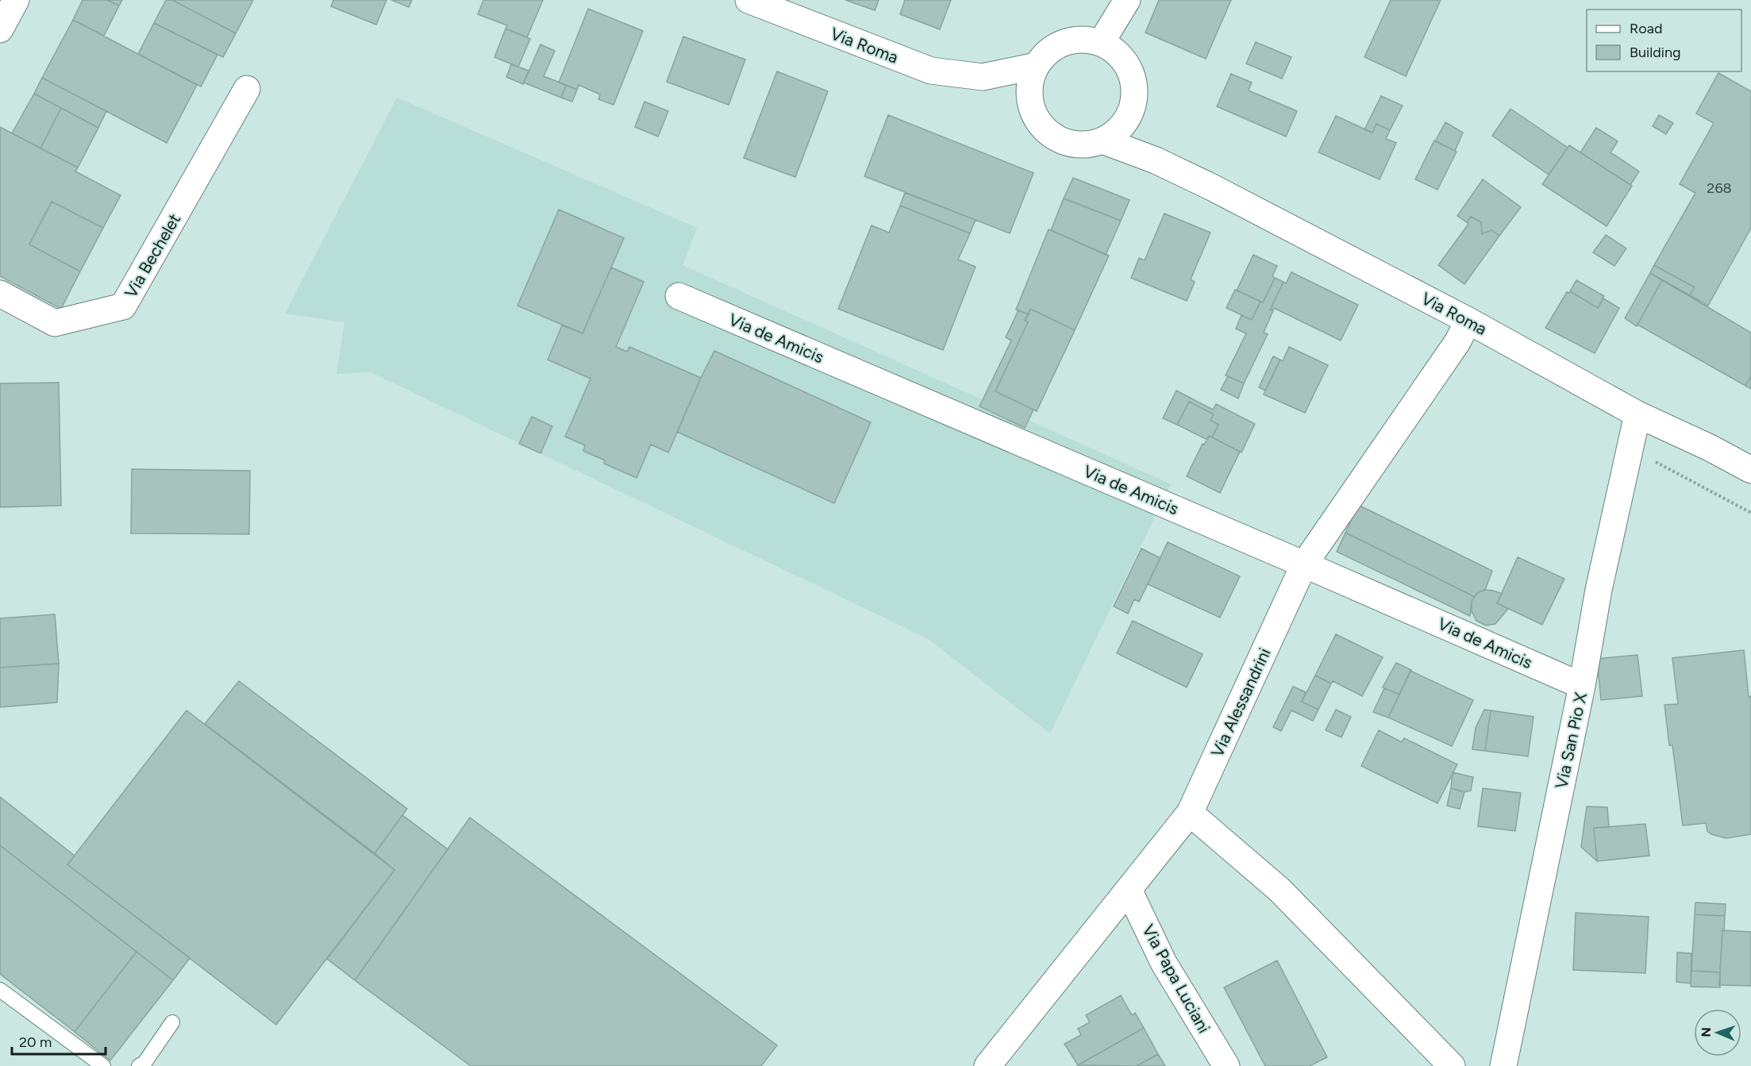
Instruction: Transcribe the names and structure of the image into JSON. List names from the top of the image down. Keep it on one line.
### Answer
{"streets":{"street":["Via Roma","Via Bechelet","Via de Amicis","Via Alessandrini","Via San Pio X","Via Papa Luciani"]},"crossings":[["Via Roma","Via Alessandrini"],["Via Roma","Via San Pio X"],["Via de Amicis","Via Alessandrini"],["Via de Amicis","Via San Pio X"],["Via Alessandrini","Via Papa Luciani"]],"house_numbers":["268"],"legend":["Road","Building"],"scale_bar":"20 m","north":"left"}
